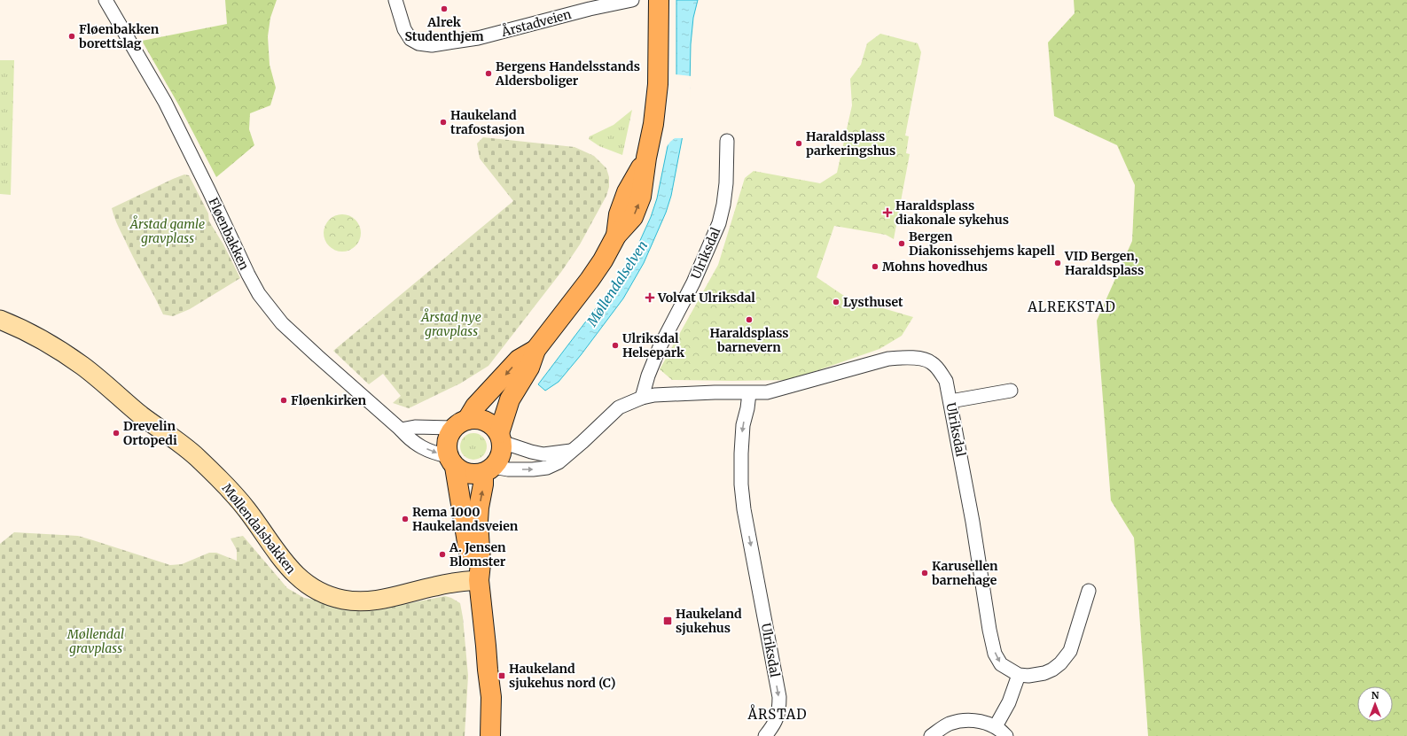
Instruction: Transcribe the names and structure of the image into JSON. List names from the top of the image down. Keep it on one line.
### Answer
{"streets":{"street":["Årstadveien","Fløenbakken","Ulriksdal","Møllendalsbakken"]},"crossings":[["Fløenbakken","Ulriksdal"]],"one_way":["Ulriksdal"],"districts":["ALREKSTAD","ÅRSTAD"],"water":["Møllendalselven"],"parks":["Årstad gamle gravplass","Årstad nye gravplass","Møllendal gravplass"],"places":{"other":["Alrek Studenthjem","Fløenbakken borettslag","Bergens Handelsstands Aldersboliger","Haukeland trafostasjon","Haraldsplass parkeringshus","Bergen Diakonissehjems kapell","VID Bergen, Haraldsplass","Mohns hovedhus","Lysthuset","Haraldsplass barnevern","Ulriksdal Helsepark","Fløenkirken","Drevelin Ortopedi","Rema 1000 Haukelandsveien","A. Jensen Blomster","Karusellen barnehage"],"health":["Haraldsplass diakonale sykehus","Volvat Ulriksdal"],"transit":["Haukeland sjukehus","Haukeland sjukehus nord (C)"]},"north":"top"}
